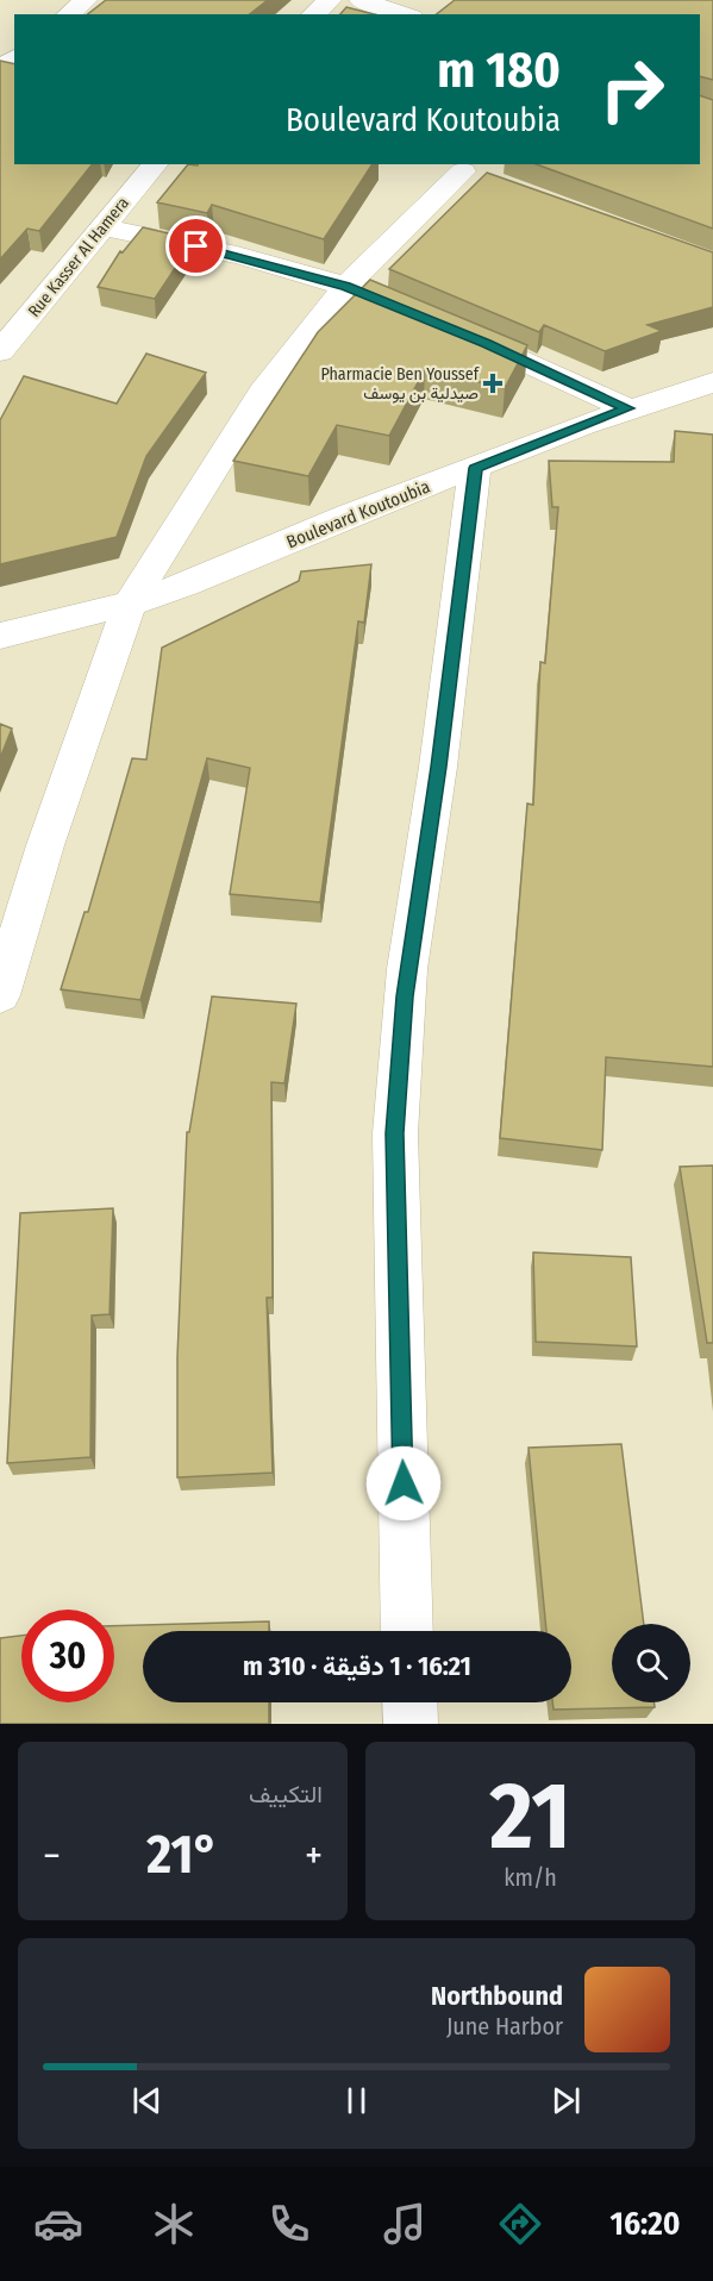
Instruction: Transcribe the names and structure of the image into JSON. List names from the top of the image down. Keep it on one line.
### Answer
{"streets":{"street":["Rue Kasser Al Hamera","Boulevard Koutoubia"]},"places":{"health":["Pharmacie Ben Youssef صيدلية بن يوسف"]},"page":{"turn":["180 m","Boulevard Koutoubia"],"limit":"30","trip":"16:21 · 1 دقيقة · 310 m","tile":[["21","km/h"],"التكييف"],"heat":["−","21°","+"],"song":["Northbound","June Harbor"],"tabs":"16:20"}}
